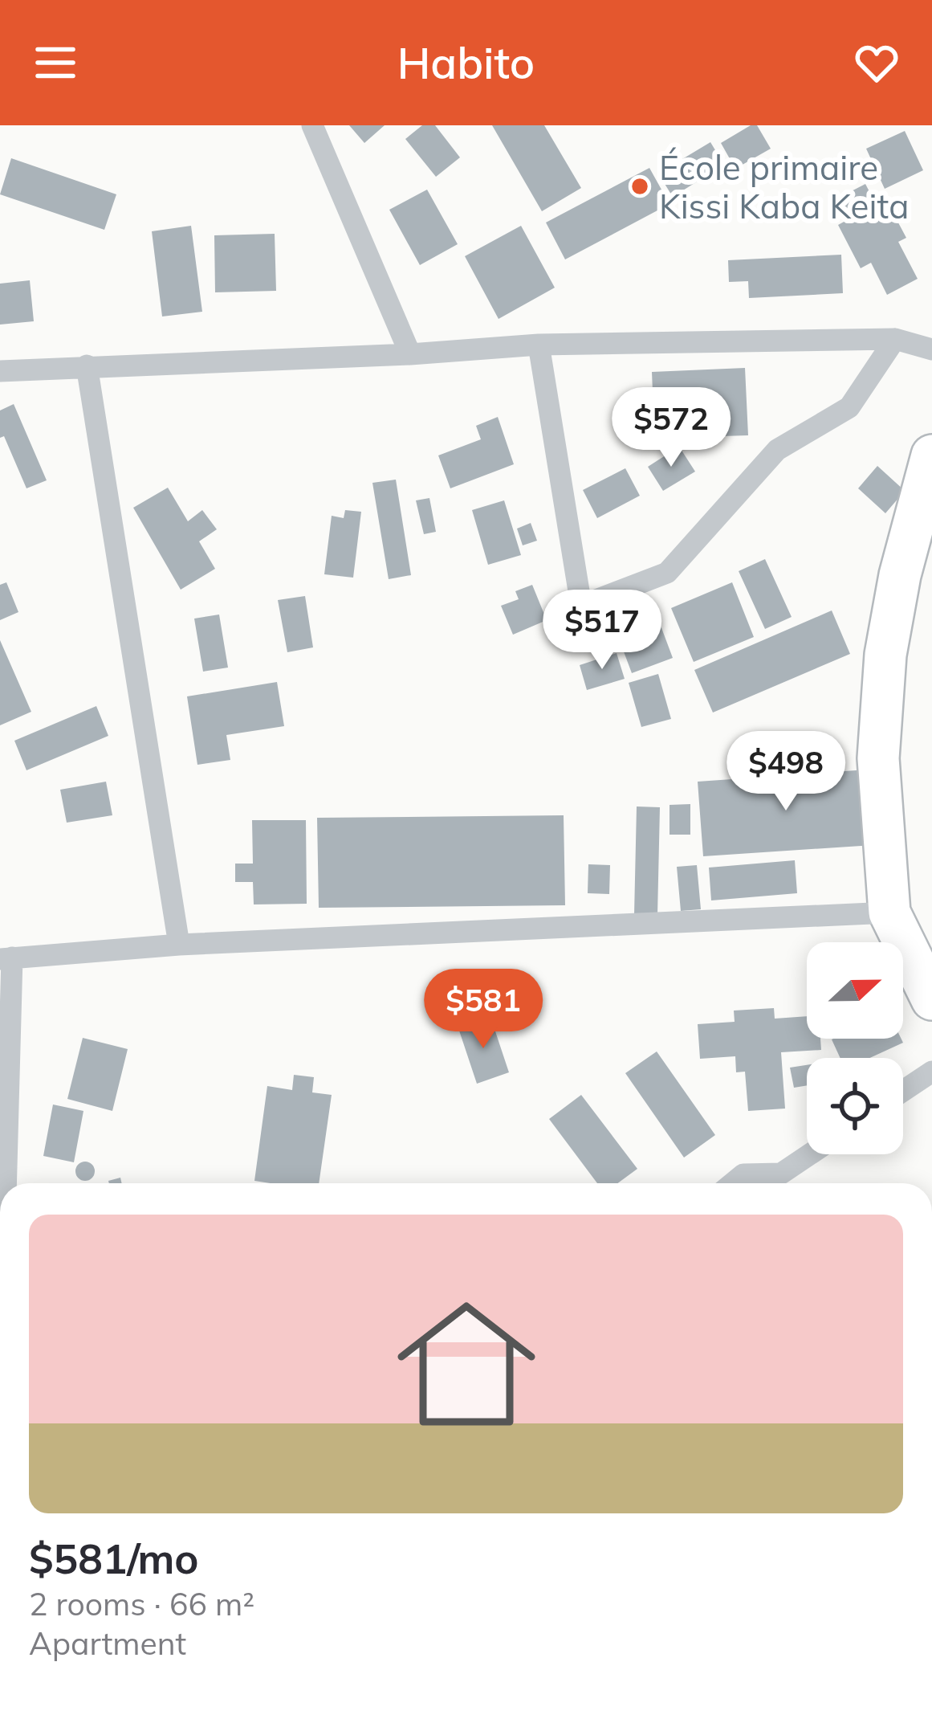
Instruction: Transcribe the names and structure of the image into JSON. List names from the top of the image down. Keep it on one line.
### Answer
{"places":["École primaire Kissi Kaba Keita"],"north":"right","page":{"header":"Habito","price":["$572","$517","$498","$581"],"list":[{"name":"$581/mo","note":"2 rooms · 66 m² · Apartment"}]}}
